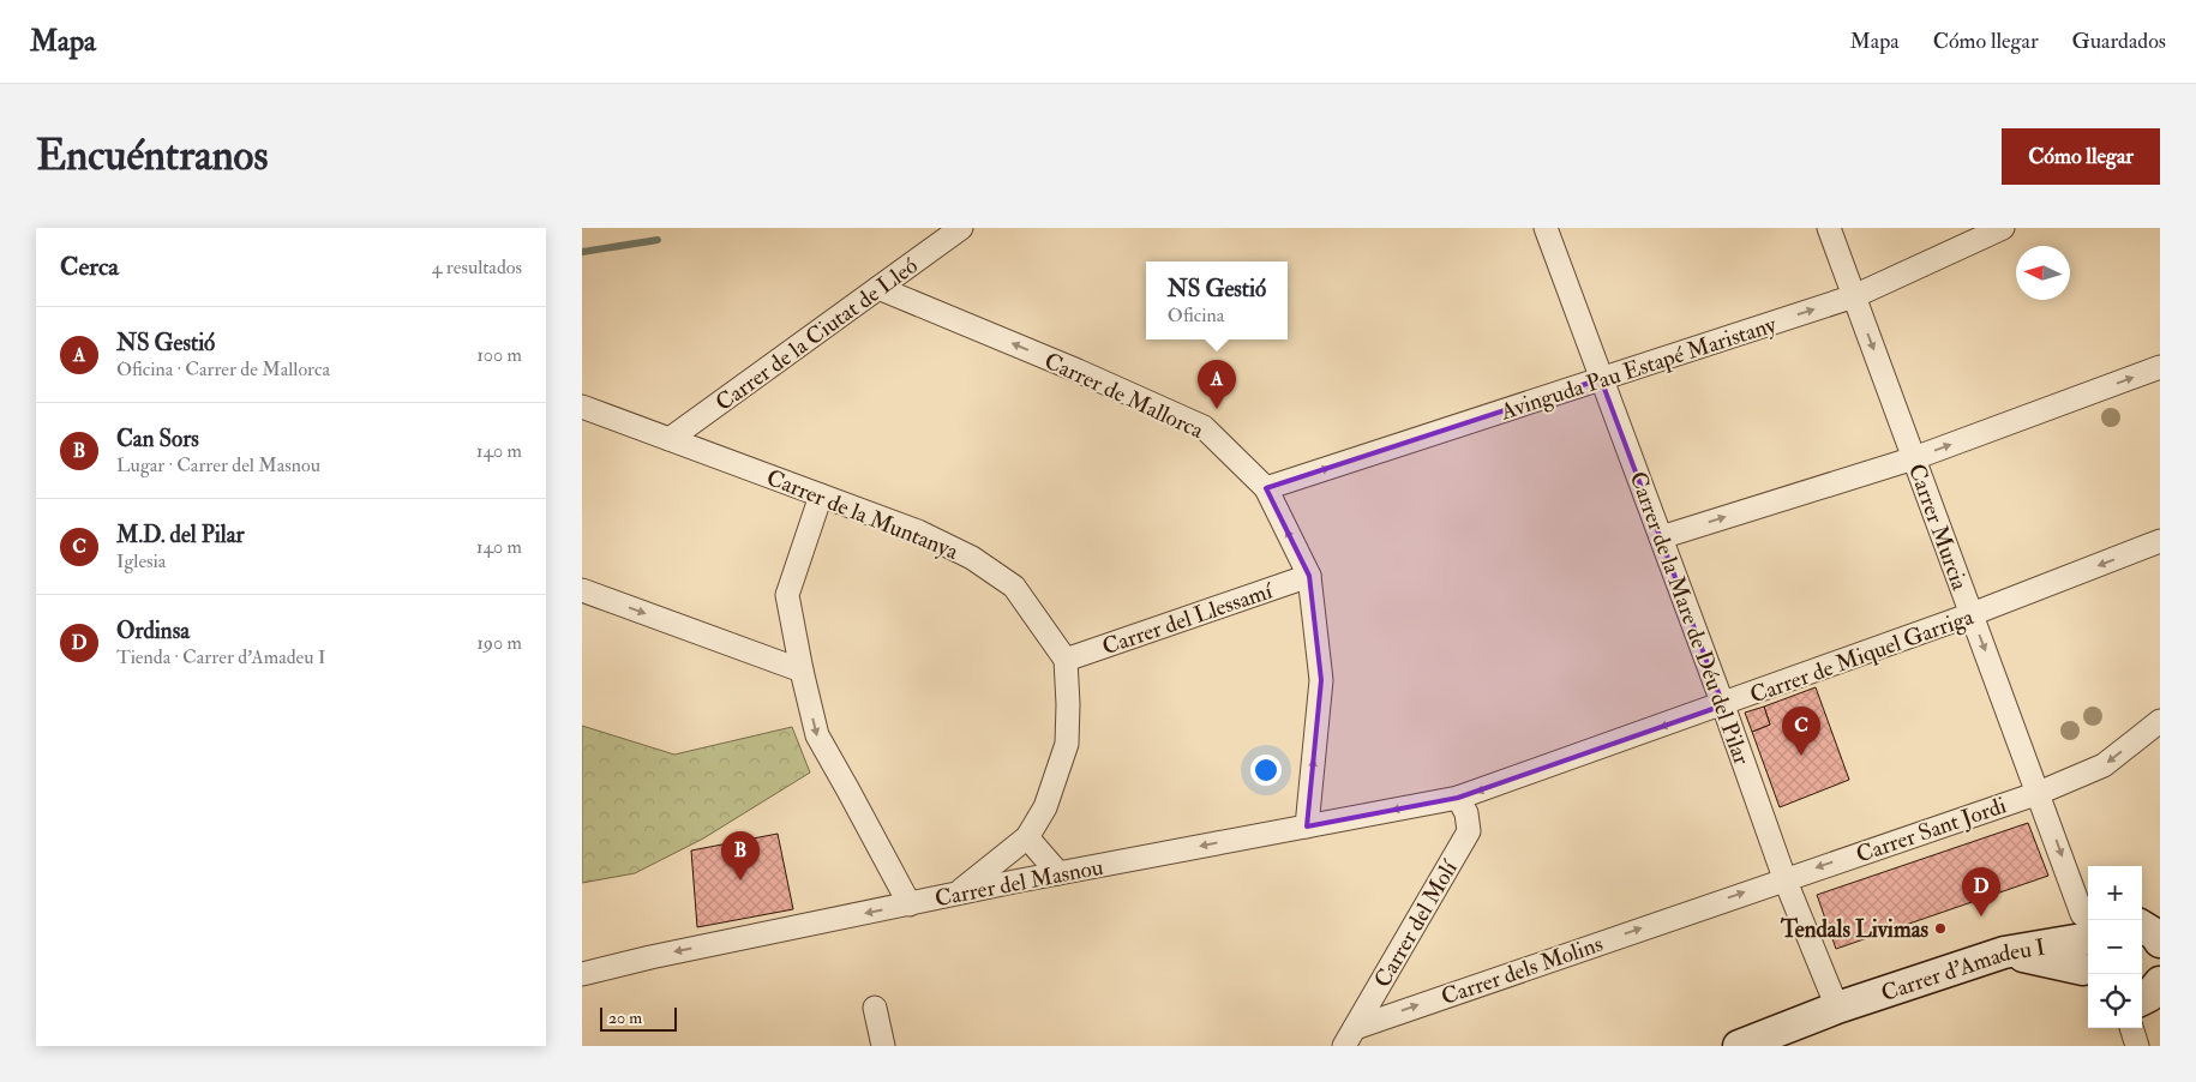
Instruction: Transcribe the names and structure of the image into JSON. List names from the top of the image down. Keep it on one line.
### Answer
{"streets":{"street":["Carrer de la Ciutat de Lleó","Avinguda Pau Estapé Maristany","Carrer de Mallorca","Carrer de la Muntanya","Carrer Murcia","Carrer del Llessamí","Carrer de la Mare de Déu del Pilar","Carrer de Miquel Garriga","Carrer Sant Jordi","Carrer del Masnou","Carrer del Molí","Carrer dels Molins","Carrer d'Amadeu I"]},"crossings":[["Carrer de la Ciutat de Lleó","Carrer de Mallorca"],["Carrer de la Ciutat de Lleó","Carrer de la Muntanya"],["Avinguda Pau Estapé Maristany","Carrer de Mallorca"],["Avinguda Pau Estapé Maristany","Carrer Murcia"],["Avinguda Pau Estapé Maristany","Carrer de la Mare de Déu del Pilar"],["Carrer de Mallorca","Carrer del Llessamí"],["Carrer de Mallorca","Carrer del Masnou"],["Carrer de la Muntanya","Carrer del Llessamí"],["Carrer Murcia","Carrer de Miquel Garriga"],["Carrer Murcia","Carrer Sant Jordi"],["Carrer de la Mare de Déu del Pilar","Carrer de Miquel Garriga"],["Carrer de la Mare de Déu del Pilar","Carrer Sant Jordi"],["Carrer de la Mare de Déu del Pilar","Carrer d'Amadeu I"],["Carrer de Miquel Garriga","Carrer del Masnou"],["Carrer de Miquel Garriga","Carrer del Molí"],["Carrer Sant Jordi","Carrer dels Molins"],["Carrer del Masnou","Carrer del Molí"],["Carrer del Molí","Carrer dels Molins"]],"one_way":["Carrer de Mallorca","Carrer Murcia","Carrer del Masnou","Carrer dels Molins"],"places":["Tendals Livimas"],"scale_bar":"20 m","north":"left","page":{"header":"Mapa","nav":["Mapa","Cómo llegar","Guardados"],"buttons":"Cómo llegar","title":"Encuéntranos","heading":["Cerca","4 resultados"],"popup":["NS Gestió","Oficina"],"list":[{"mark":"A","name":"NS Gestió","note":"Oficina · Carrer de Mallorca","value":"100 m"},{"mark":"B","name":"Can Sors","note":"Lugar · Carrer del Masnou","value":"140 m"},{"mark":"C","name":"M.D. del Pilar","note":"Iglesia","value":"140 m"},{"mark":"D","name":"Ordinsa","note":"Tienda · Carrer d'Amadeu I","value":"190 m"}],"pins":["A","C","B","D"],"map_buttons":["+","−"],"scale":"20 m"}}
